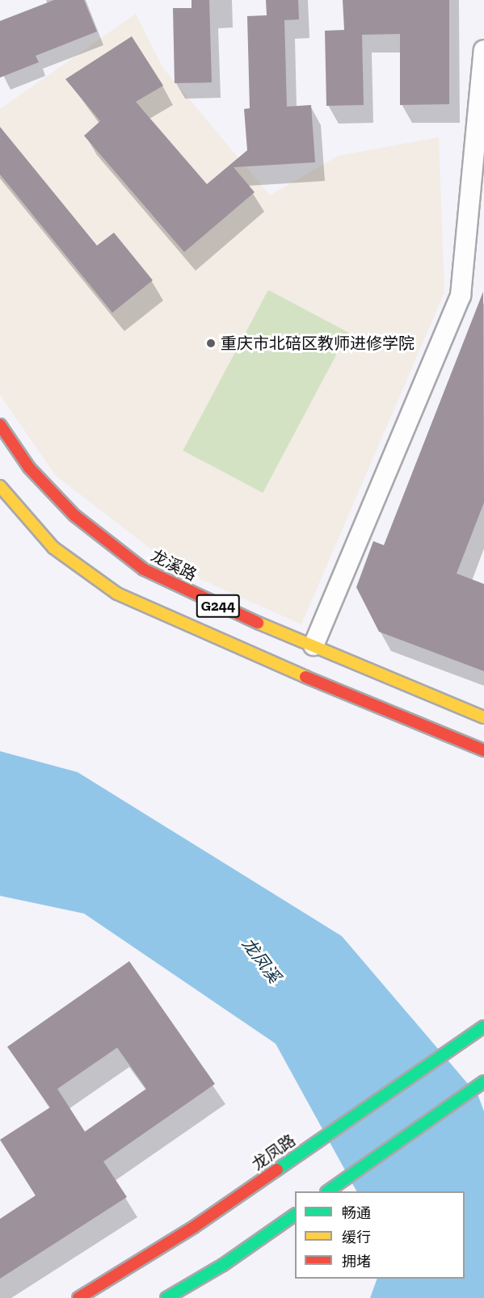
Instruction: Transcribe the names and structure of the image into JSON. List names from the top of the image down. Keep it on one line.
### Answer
{"streets":{"main road":["龙溪路","G244","龙凤路"]},"water":["龙凤溪"],"places":["重庆市北碚区教师进修学院"],"legend":["畅通","缓行","拥堵"]}
